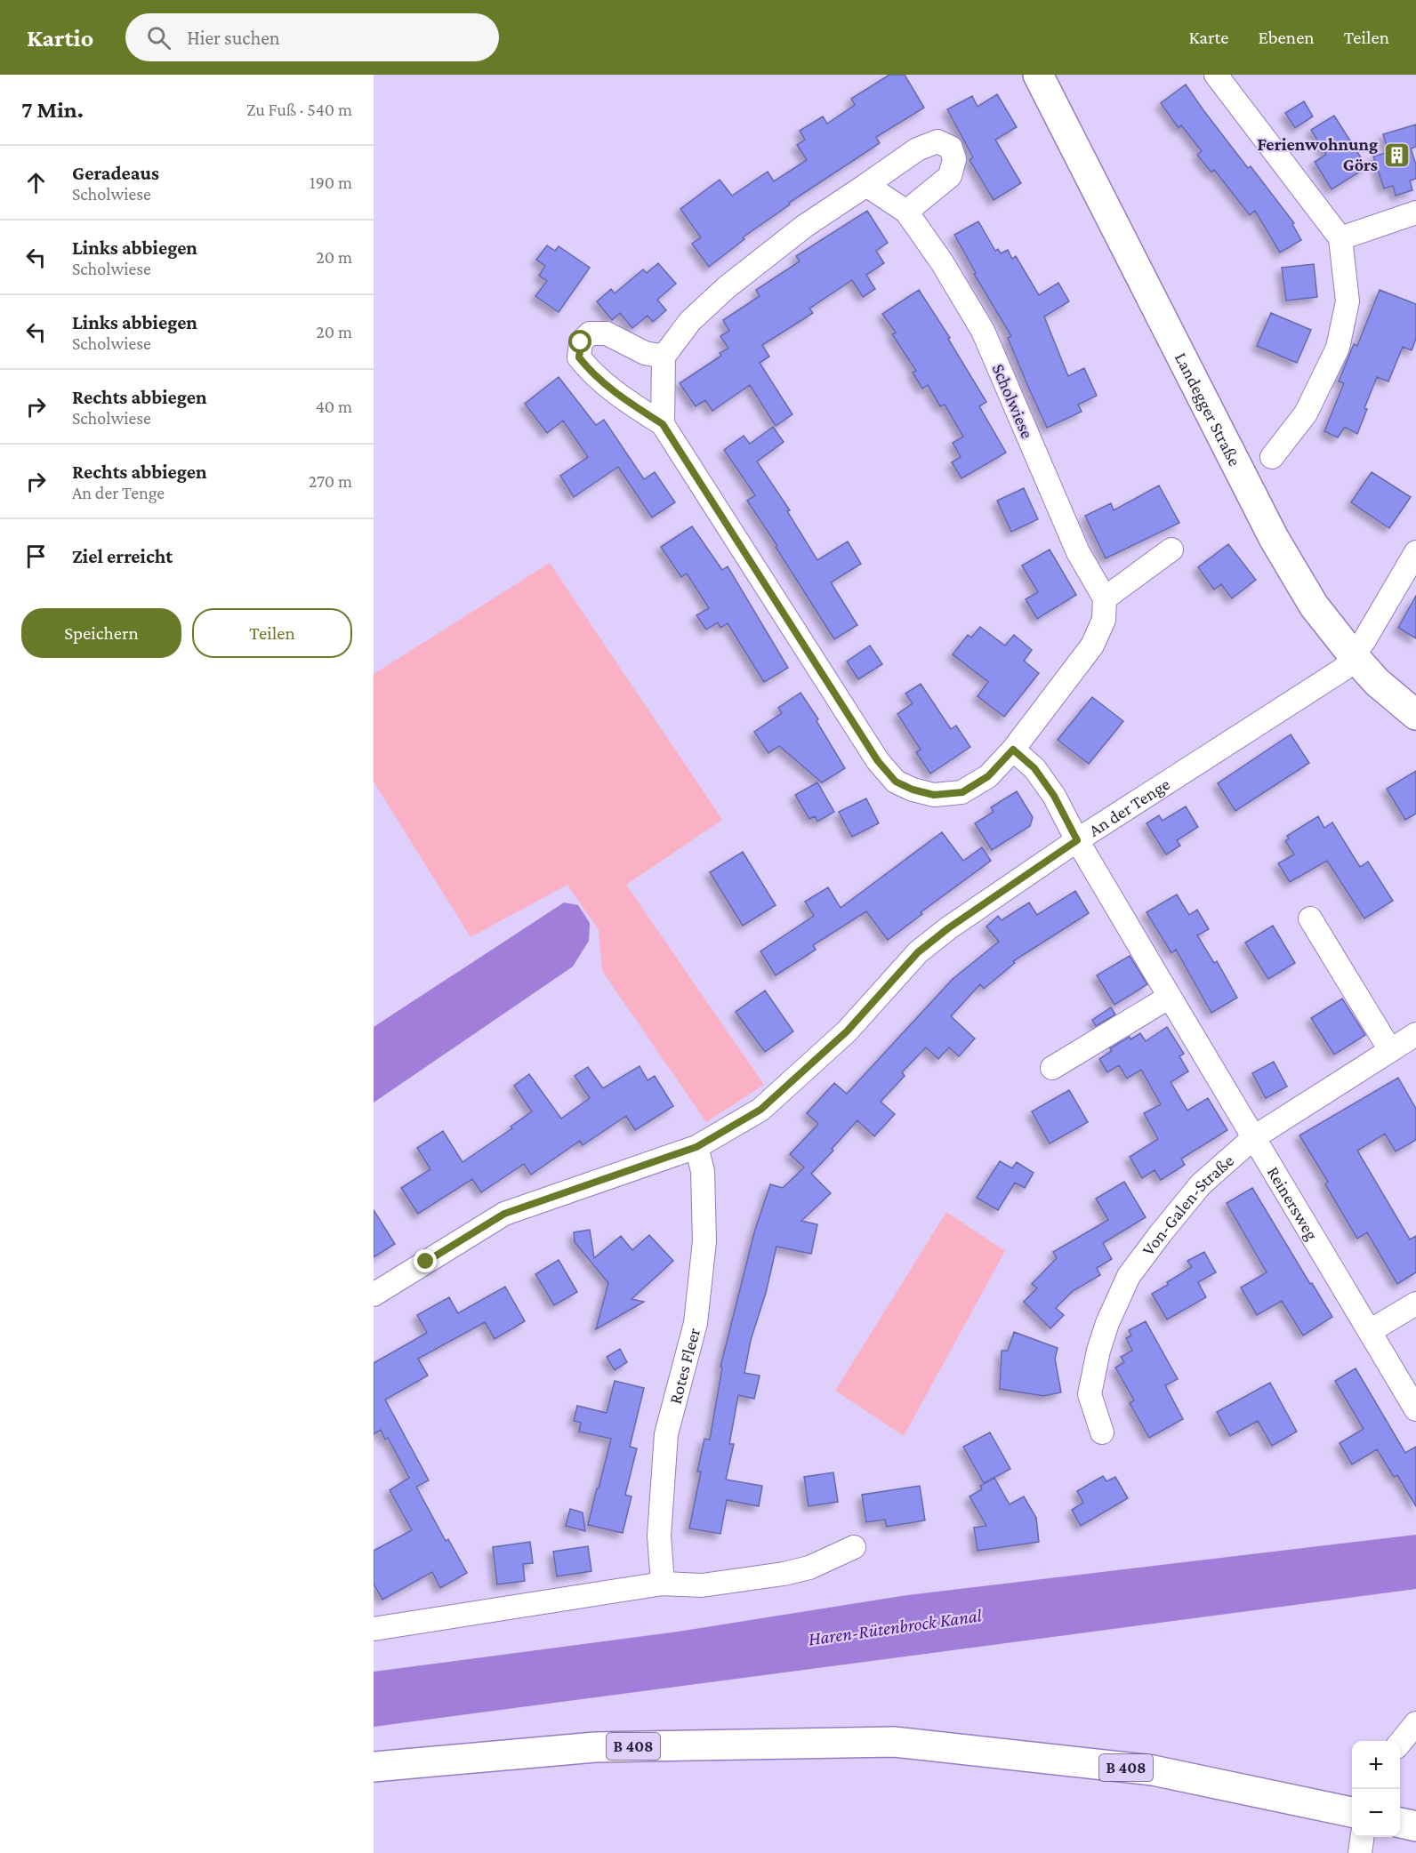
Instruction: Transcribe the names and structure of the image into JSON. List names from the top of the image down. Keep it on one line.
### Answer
{"streets":{"main road":["Landegger Straße","B 408"],"street":["Scholwiese","An der Tenge","Reinersweg","Von-Galen-Straße","Rotes Fleer"]},"crossings":[["Landegger Straße","An der Tenge"],["An der Tenge","Reinersweg"],["An der Tenge","Rotes Fleer"],["Reinersweg","Von-Galen-Straße"]],"water":["Haren-Rütenbrock Kanal"],"places":{"building":["Ferienwohnung Görs"]},"page":{"header":"Kartio","search":"Hier suchen","nav":["Karte","Ebenen","Teilen"],"heading":["7 Min.","Zu Fuß · 540 m"],"list":[["Geradeaus","Scholwiese","190 m"],["Links abbiegen","Scholwiese","20 m"],["Links abbiegen","Scholwiese","20 m"],["Rechts abbiegen","Scholwiese","40 m"],["Rechts abbiegen","An der Tenge","270 m"],"Ziel erreicht"],"buttons":["Speichern","Teilen"],"map_buttons":["+","−"]}}
